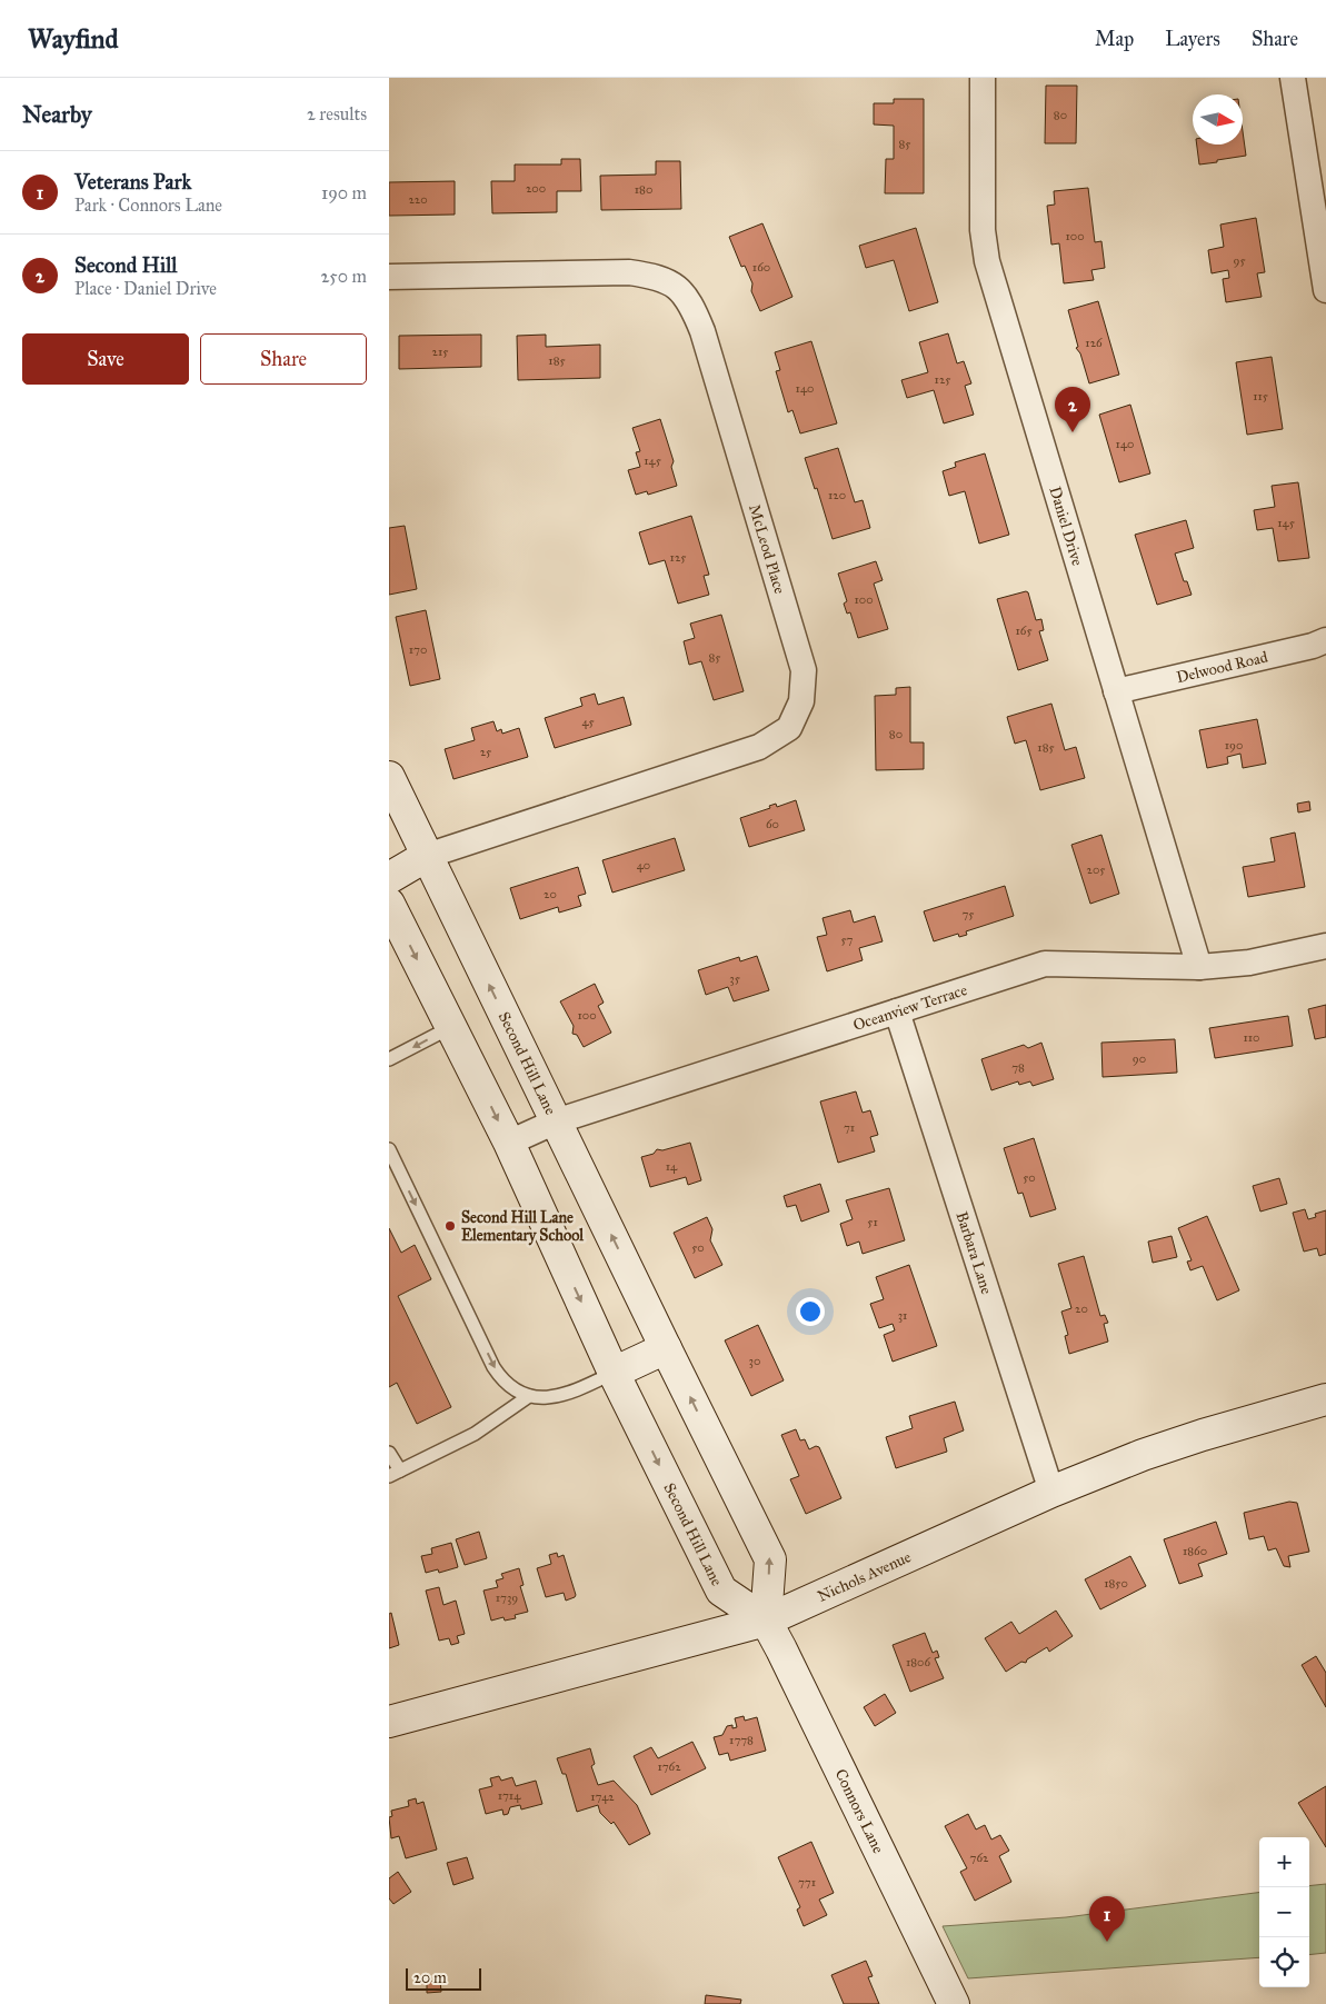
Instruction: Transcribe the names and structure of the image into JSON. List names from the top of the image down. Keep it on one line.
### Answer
{"streets":{"street":["Daniel Drive","McLeod Place","Delwood Road","Oceanview Terrace","Second Hill Lane","Barbara Lane","Nichols Avenue","Connors Lane"]},"crossings":[["Daniel Drive","Delwood Road"],["Daniel Drive","Oceanview Terrace"],["McLeod Place","Second Hill Lane"],["Oceanview Terrace","Second Hill Lane"],["Oceanview Terrace","Barbara Lane"],["Second Hill Lane","Nichols Avenue"],["Second Hill Lane","Connors Lane"],["Barbara Lane","Nichols Avenue"],["Nichols Avenue","Connors Lane"]],"places":["Second Hill Lane Elementary School"],"house_numbers":["80","85","200","180","220","100","95","160","126","215","185","125","140","115","140","145","120","145","125","100","165","170","85","45","80","190","185","25","60","40","205","20","75","57","35","100","110","90","78","71","14","50","51","50","20","31","30","1860","1850","1739","1806","1778","1762","1714","1742","762","771"],"scale_bar":"20 m","north":"right","page":{"header":"Wayfind","nav":["Map","Layers","Share"],"heading":["Nearby","2 results"],"list":[{"mark":"1","name":"Veterans Park","note":"Park · Connors Lane","value":"190 m"},{"mark":"2","name":"Second Hill","note":"Place · Daniel Drive","value":"250 m"}],"buttons":["Save","Share"],"pins":["2","1"],"map_buttons":["+","−"],"scale":"20 m"}}
